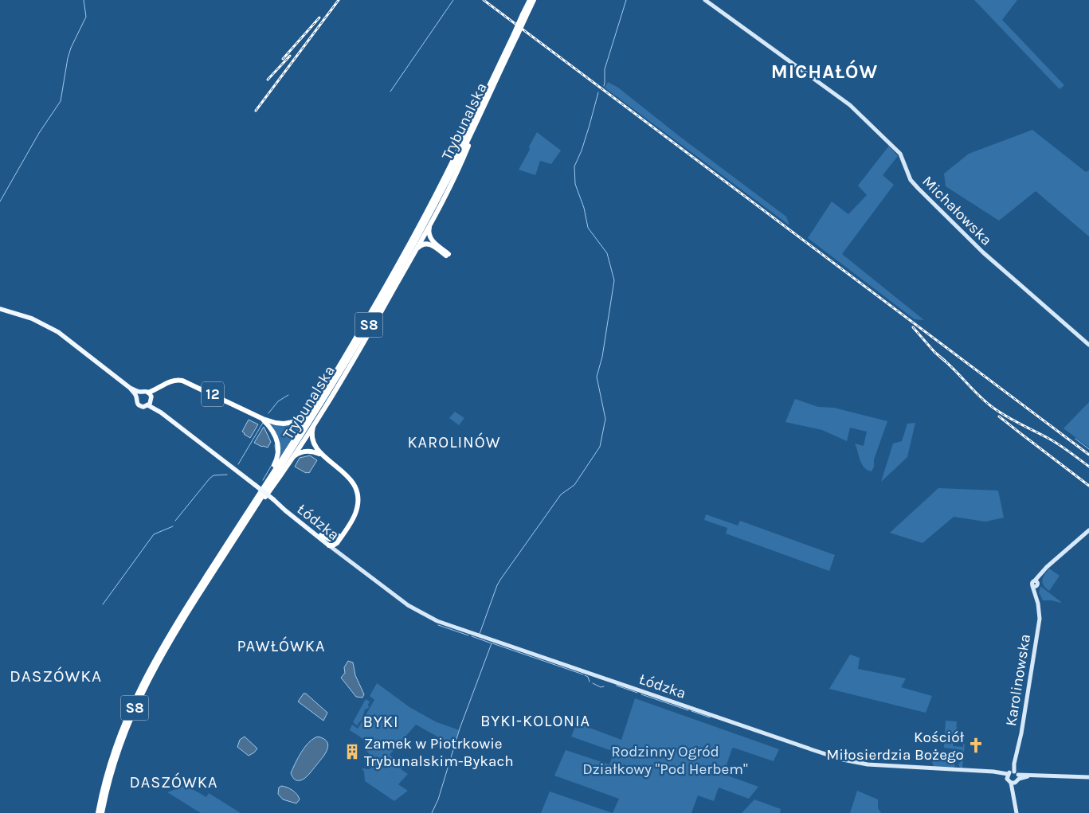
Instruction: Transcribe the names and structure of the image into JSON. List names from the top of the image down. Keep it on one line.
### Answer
{"streets":{"highway":["Trybunalska","S8","12"],"main road":["Michałowska","Łódzka","Karolinowska"]},"crossings":[["Trybunalska","12"],["12","Łódzka"]],"districts":["MICHAŁÓW","KAROLINÓW","PAWŁÓWKA","DASZÓWKA","BYKI-KOLONIA","BYKI","DASZÓWKA"],"parks":["Rodzinny Ogród Działkowy \"Pod Herbem\""],"places":{"church":["Kościół Miłosierdzia Bożego"],"building":["Zamek w Piotrkowie Trybunalskim-Bykach"]}}
